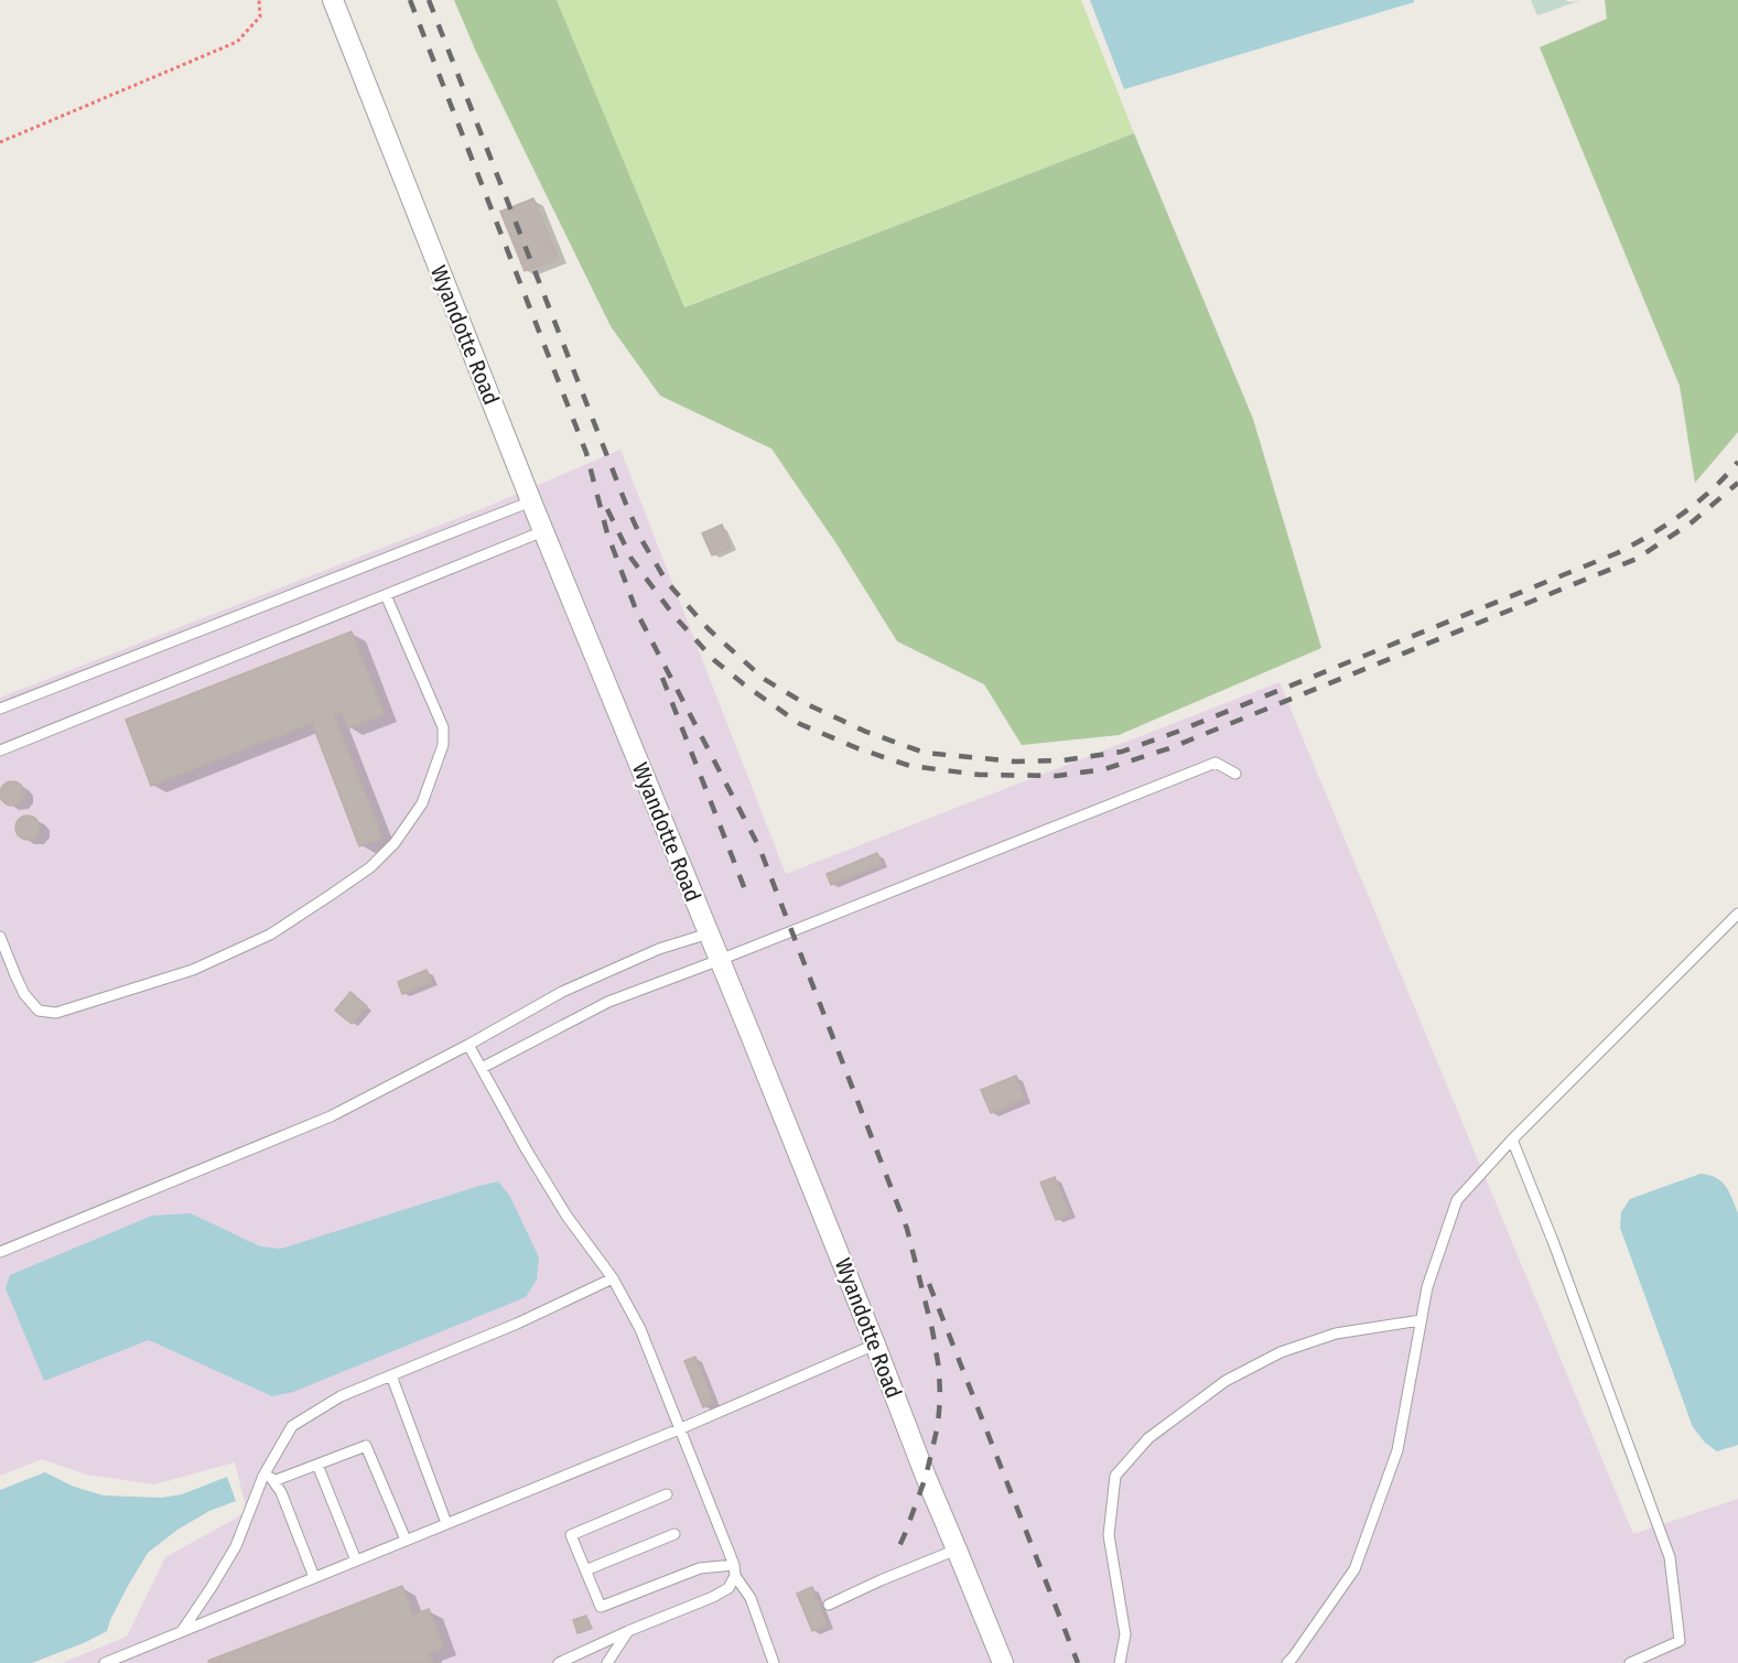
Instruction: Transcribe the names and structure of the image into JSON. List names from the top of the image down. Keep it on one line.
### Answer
{"streets":{"street":["Wyandotte Road"]}}
